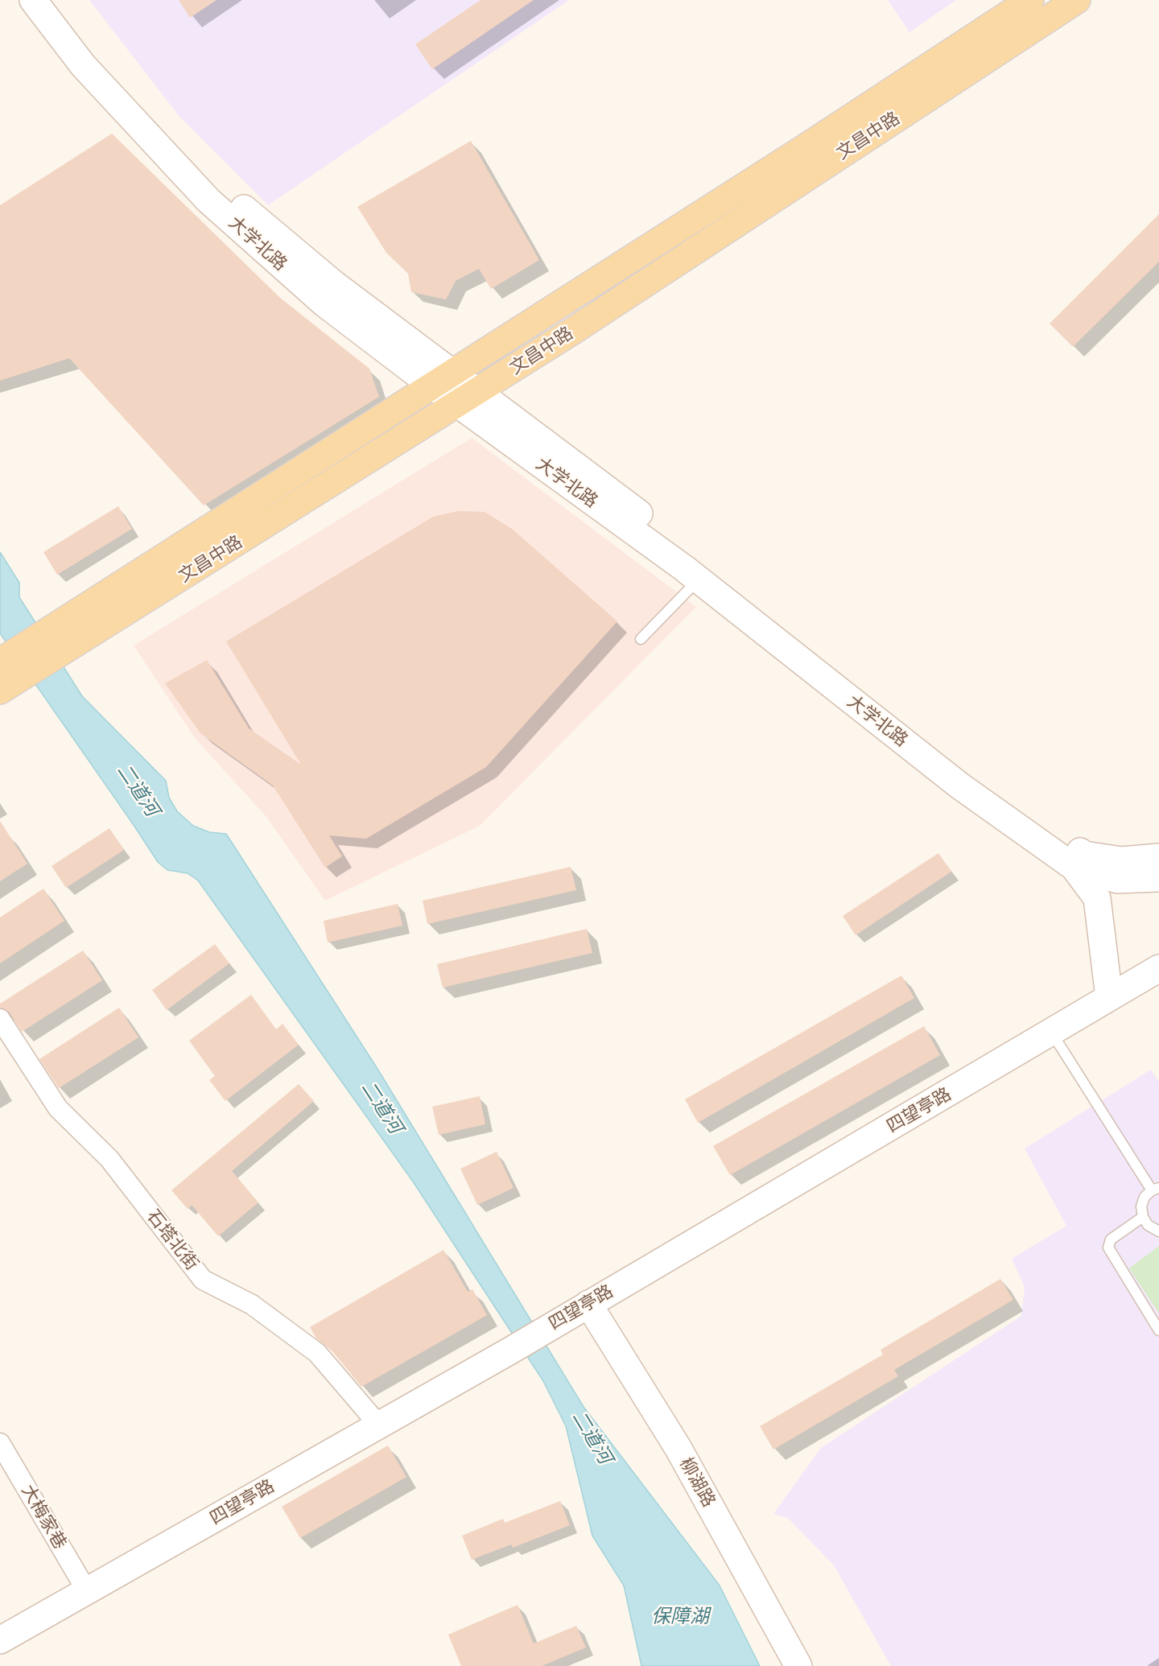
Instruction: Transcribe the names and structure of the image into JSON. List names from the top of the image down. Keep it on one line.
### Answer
{"streets":{"main road":["文昌中路"],"street":["大学北路","四望亭路","石塔北街","柳湖路","大梅家巷"]},"crossings":[["文昌中路","大学北路"],["四望亭路","石塔北街"],["四望亭路","柳湖路"],["四望亭路","大梅家巷"]],"water":["二道河","保障湖"]}
